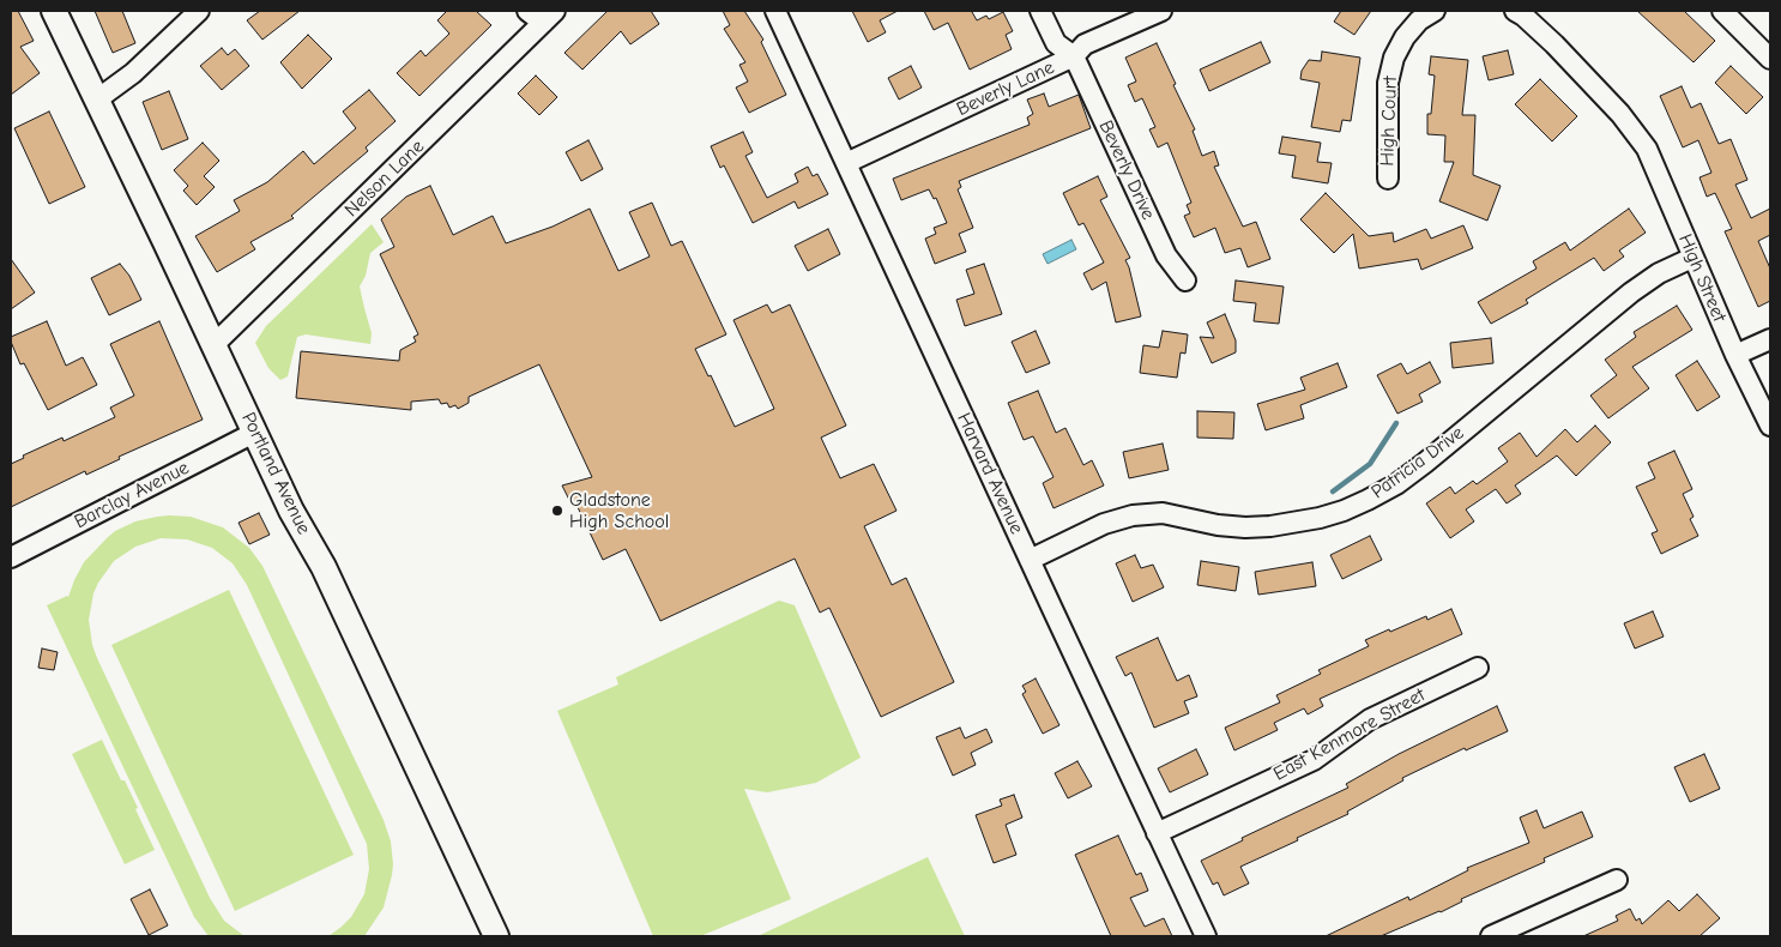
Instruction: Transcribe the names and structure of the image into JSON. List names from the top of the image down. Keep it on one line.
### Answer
{"streets":{"street":["Beverly Lane","High Court","Beverly Drive","Nelson Lane","High Street","Patricia Drive","Portland Avenue","Harvard Avenue","Barclay Avenue","East Kenmore Street"]},"crossings":[["Beverly Lane","Beverly Drive"],["Beverly Lane","Harvard Avenue"],["Nelson Lane","Portland Avenue"],["High Street","Patricia Drive"],["Patricia Drive","Harvard Avenue"],["Portland Avenue","Barclay Avenue"],["Harvard Avenue","East Kenmore Street"]],"places":["Gladstone High School"]}
